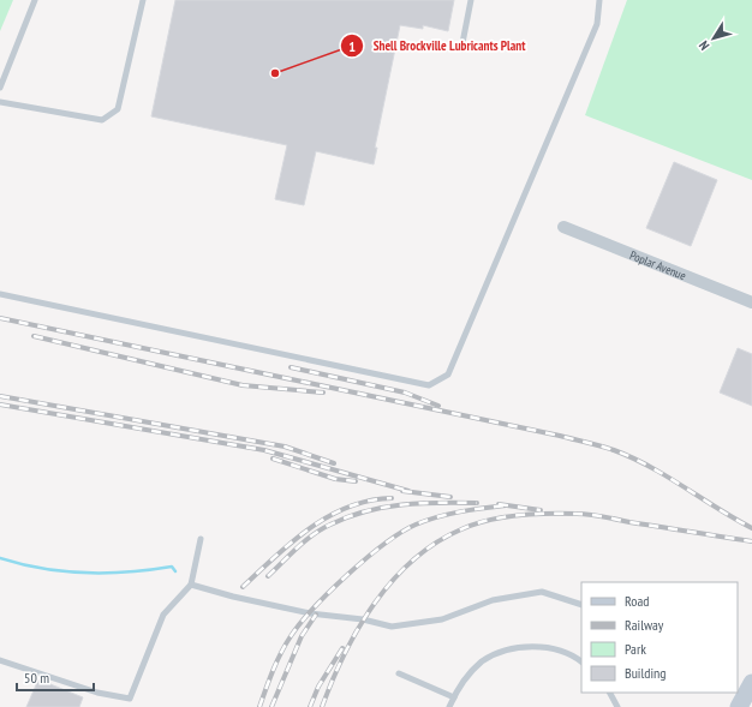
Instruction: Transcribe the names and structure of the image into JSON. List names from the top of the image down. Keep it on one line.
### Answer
{"streets":{"street":["Poplar Avenue"]},"places":["Shell Brockville Lubricants Plant"],"legend":["Road","Railway","Park","Building"],"scale_bar":"50 m","north":"bottom left"}
